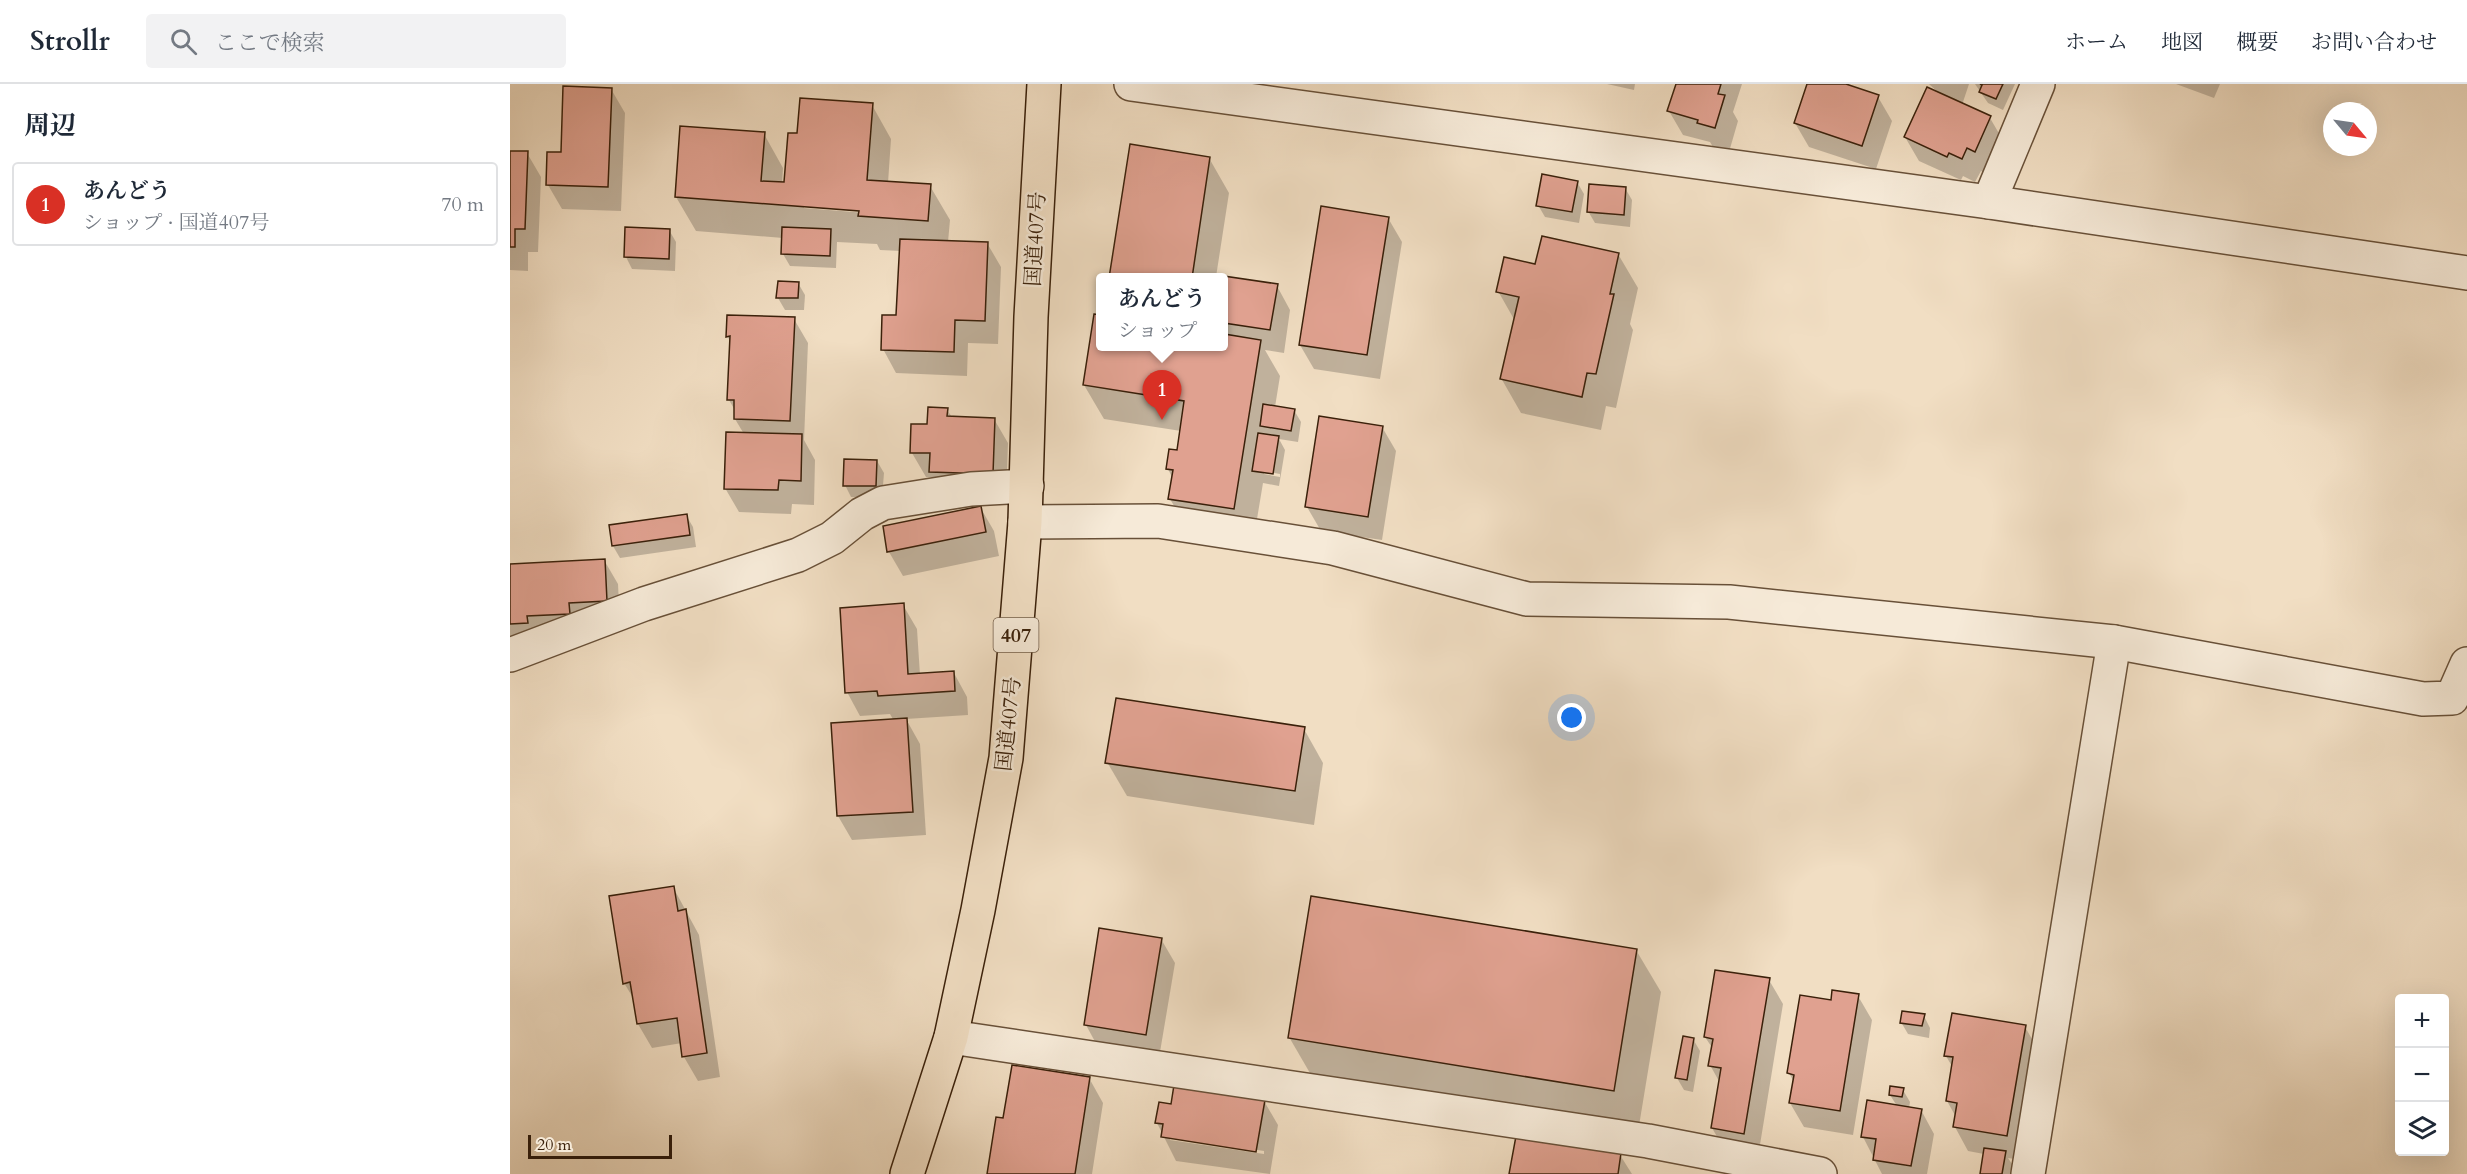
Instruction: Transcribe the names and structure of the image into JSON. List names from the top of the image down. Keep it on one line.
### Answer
{"streets":{"highway":["国道407号","407"]},"scale_bar":"20 m","north":"bottom right","page":{"header":"Strollr","search":"ここで検索","nav":["ホーム","地図","概要","お問い合わせ"],"heading":"周辺","list":[{"mark":"1","name":"あんどう","note":"ショップ · 国道407号","value":"70 m"}],"popup":["あんどう","ショップ"],"pins":"1","map_buttons":["+","−"],"scale":"20 m"}}
